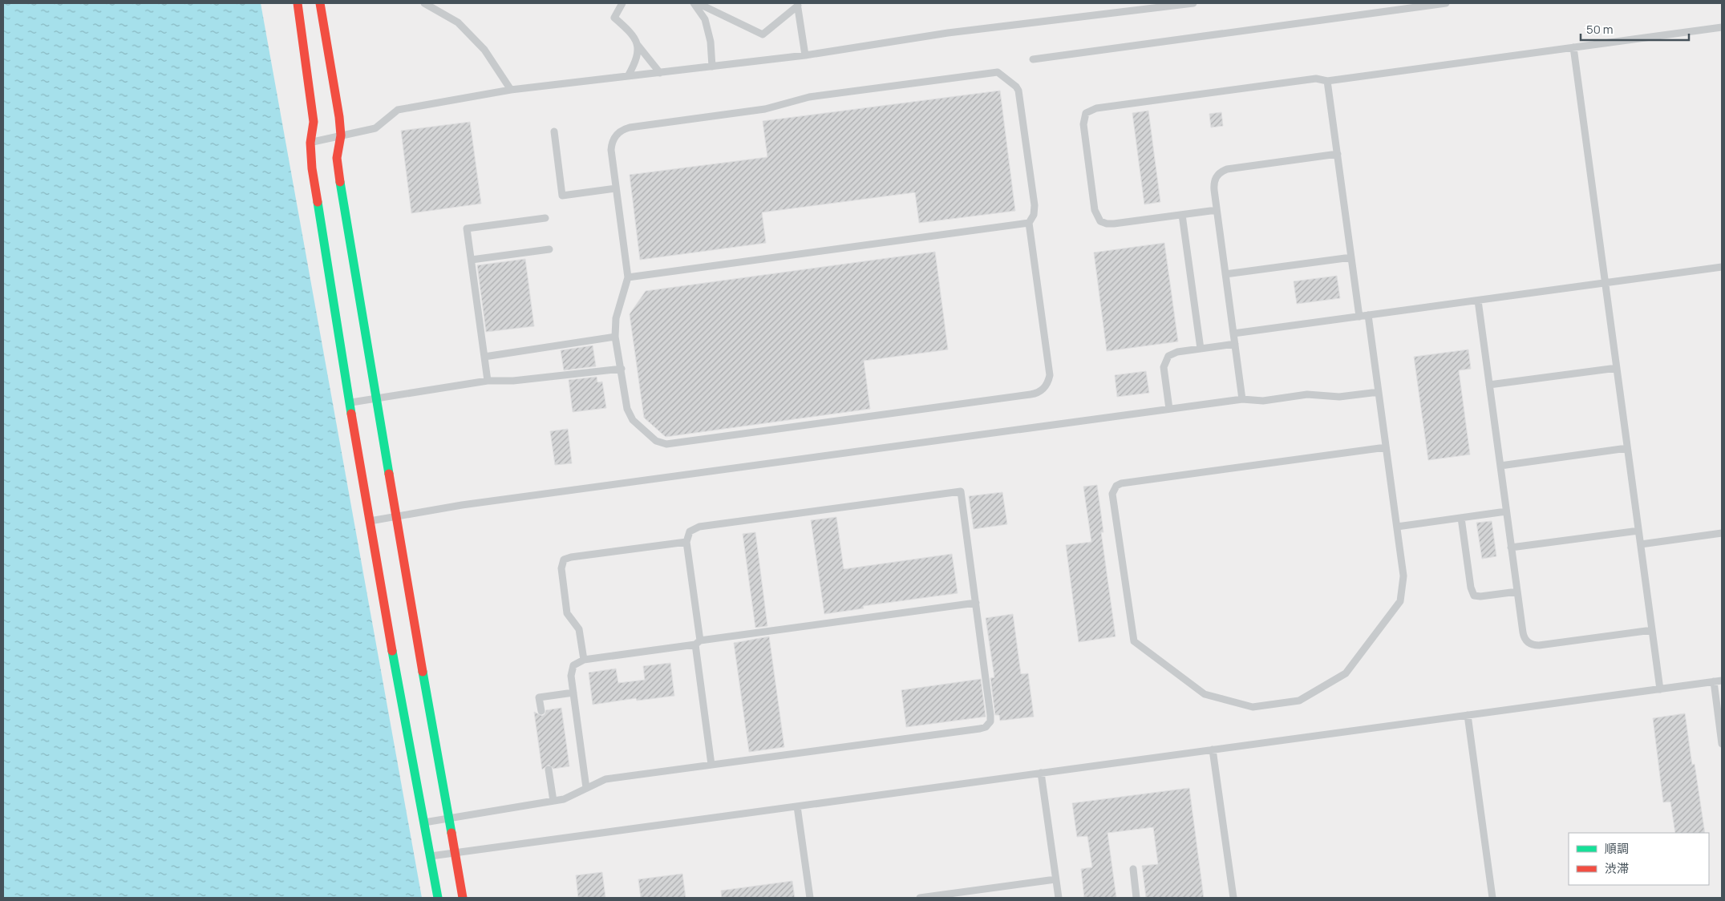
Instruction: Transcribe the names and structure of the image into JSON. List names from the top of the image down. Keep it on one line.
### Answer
{"legend":["順調","渋滞"],"scale_bar":"50 m"}
